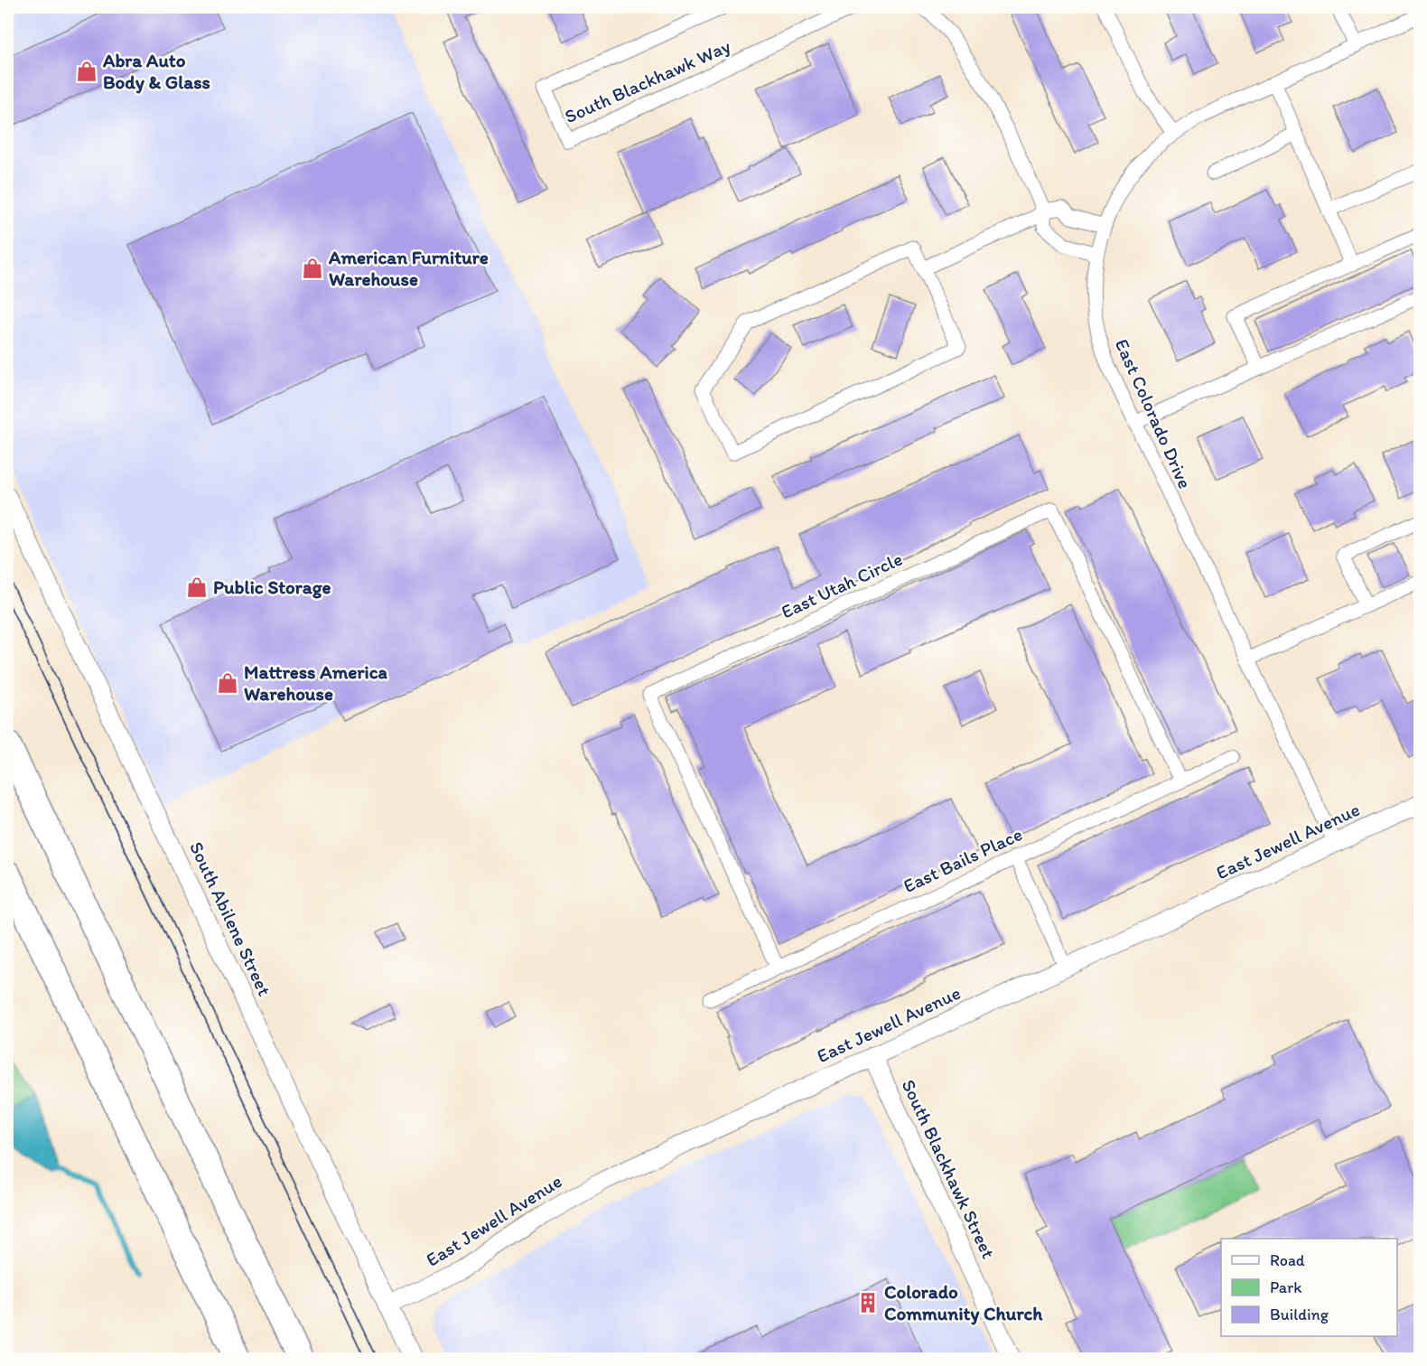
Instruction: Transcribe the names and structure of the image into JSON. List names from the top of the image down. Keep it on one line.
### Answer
{"streets":{"street":["South Blackhawk Way","East Colorado Drive","East Utah Circle","East Jewell Avenue","East Bails Place","South Abilene Street","South Blackhawk Street"]},"crossings":[["East Colorado Drive","East Jewell Avenue"],["East Utah Circle","East Bails Place"],["East Jewell Avenue","South Abilene Street"],["East Jewell Avenue","South Blackhawk Street"]],"places":{"shop":["Abra Auto Body & Glass","American Furniture Warehouse","Public Storage","Mattress America Warehouse"],"building":["Colorado Community Church"]},"legend":["Road","Park","Building"]}
